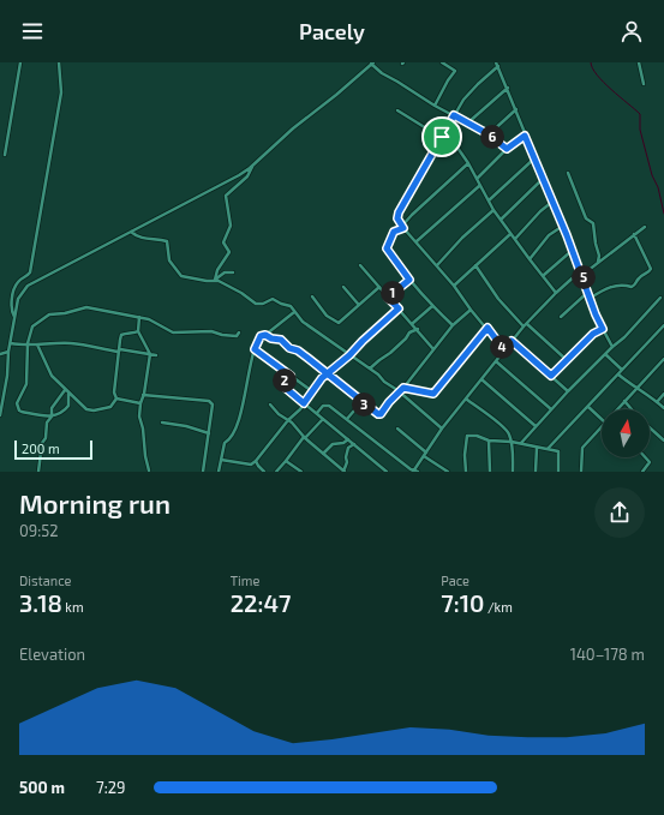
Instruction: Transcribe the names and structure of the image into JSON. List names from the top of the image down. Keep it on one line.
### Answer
{"scale_bar":"200 m","north":"top","page":{"header":"Pacely","pins":["6","5","1","4","2","3"],"scale":"200 m","heading":["Morning run","09:52"],"stats":[["Distance","3.18 km"],["Time","22:47"],["Pace","7:10 /km"]],"chart":["Elevation","140–178 m"],"list":[{"name":"500 m","note":"7:29"}]}}
